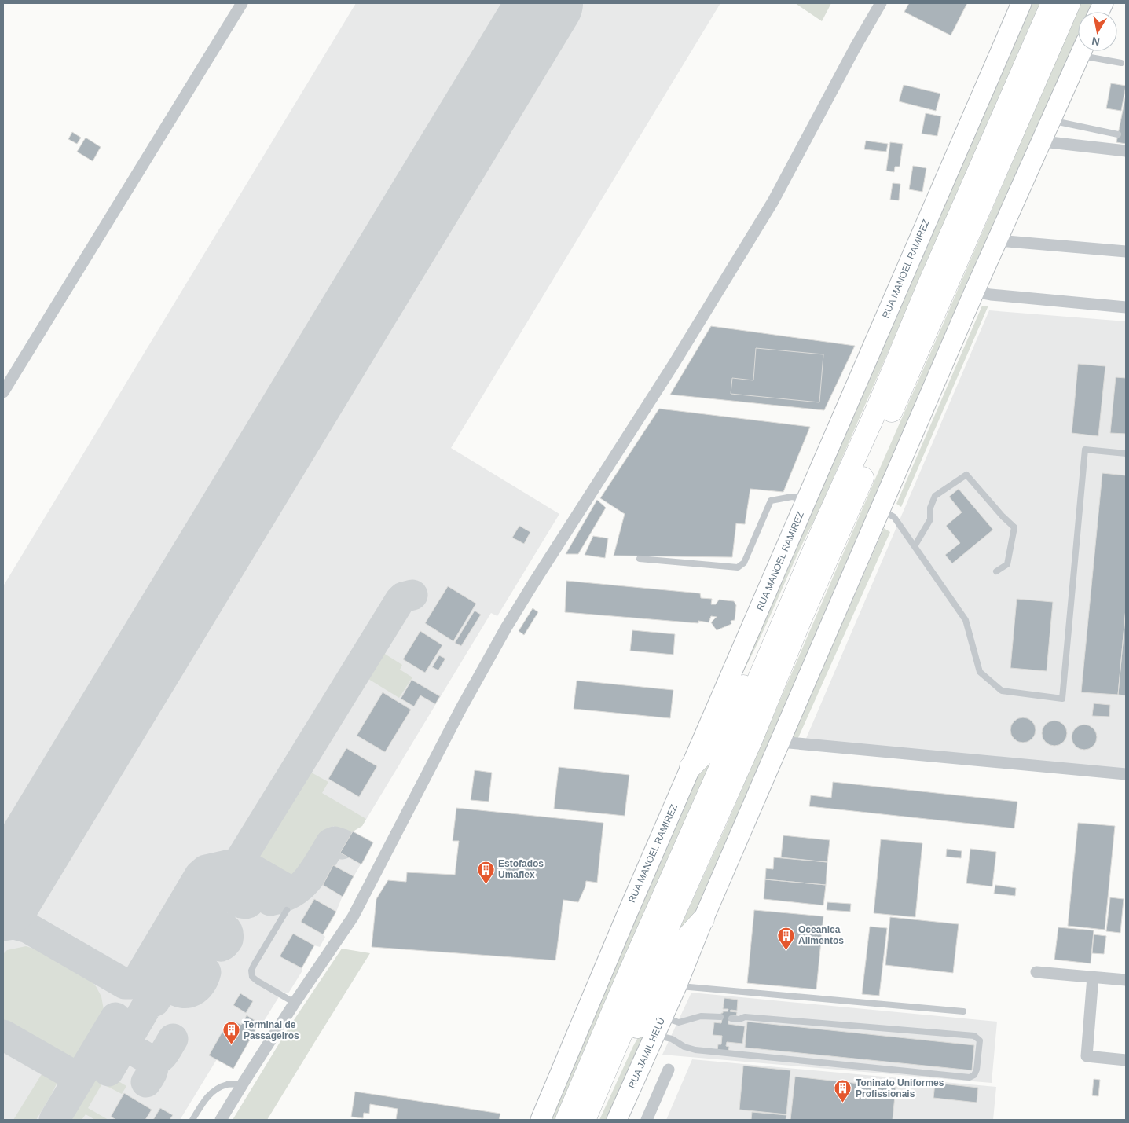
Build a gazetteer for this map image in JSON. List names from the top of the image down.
{
  "streets": {
    "main road": ["RUA MANOEL RAMIREZ", "RUA JAMIL HELÚ"]
  },
  "places": {
    "building": [
      "Estofados Umaflex",
      "Oceanica Alimentos",
      "Terminal de Passageiros",
      "Toninato Uniformes Profissionais"
    ]
  },
  "north": "bottom"
}
